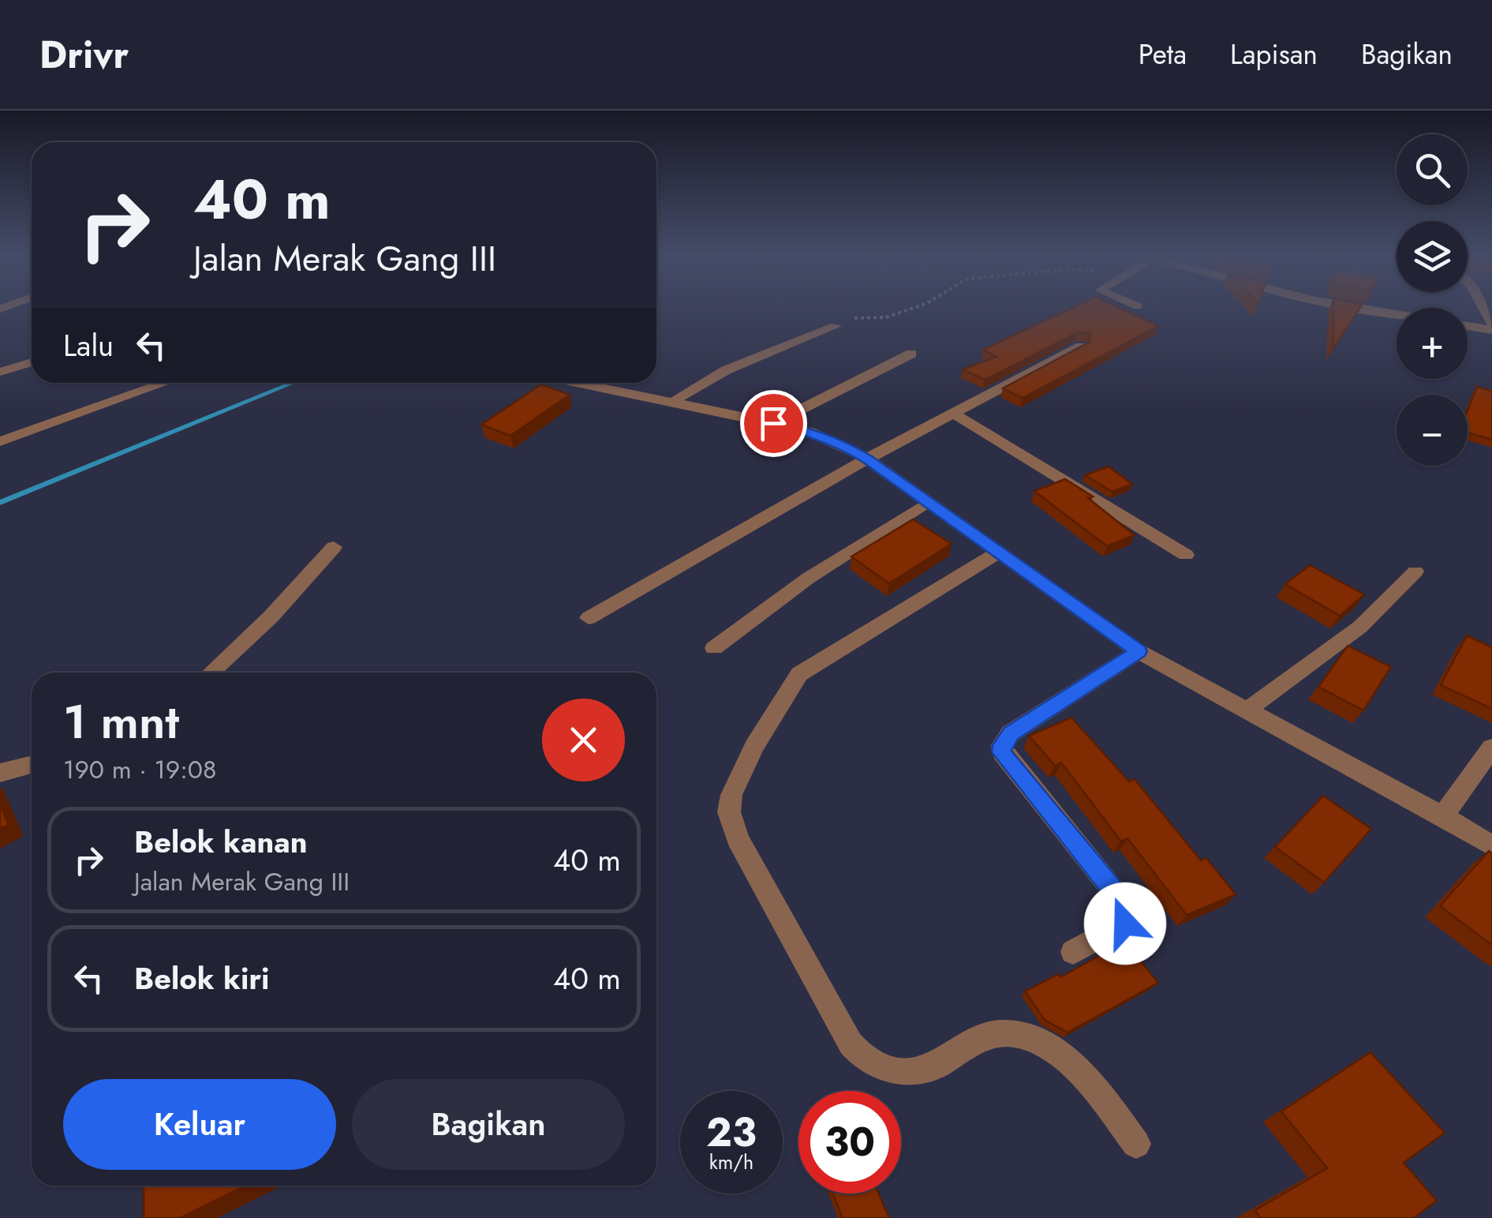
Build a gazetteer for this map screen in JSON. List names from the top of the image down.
{
  "page": {
    "header": "Drivr",
    "nav": ["Peta", "Lapisan", "Bagikan"],
    "map_buttons": ["+", "−"],
    "turn": ["40 m", "Jalan Merak Gang III"],
    "then": "Lalu",
    "heading": ["1 mnt", "190 m · 19:08"],
    "list": [
      {
        "name": "Belok kanan",
        "note": "Jalan Merak Gang III",
        "value": "40 m"
      },
      {
        "name": "Belok kiri",
        "value": "40 m"
      }
    ],
    "buttons": ["Keluar", "Bagikan"],
    "speed": "23 km/h",
    "limit": "30"
  }
}
